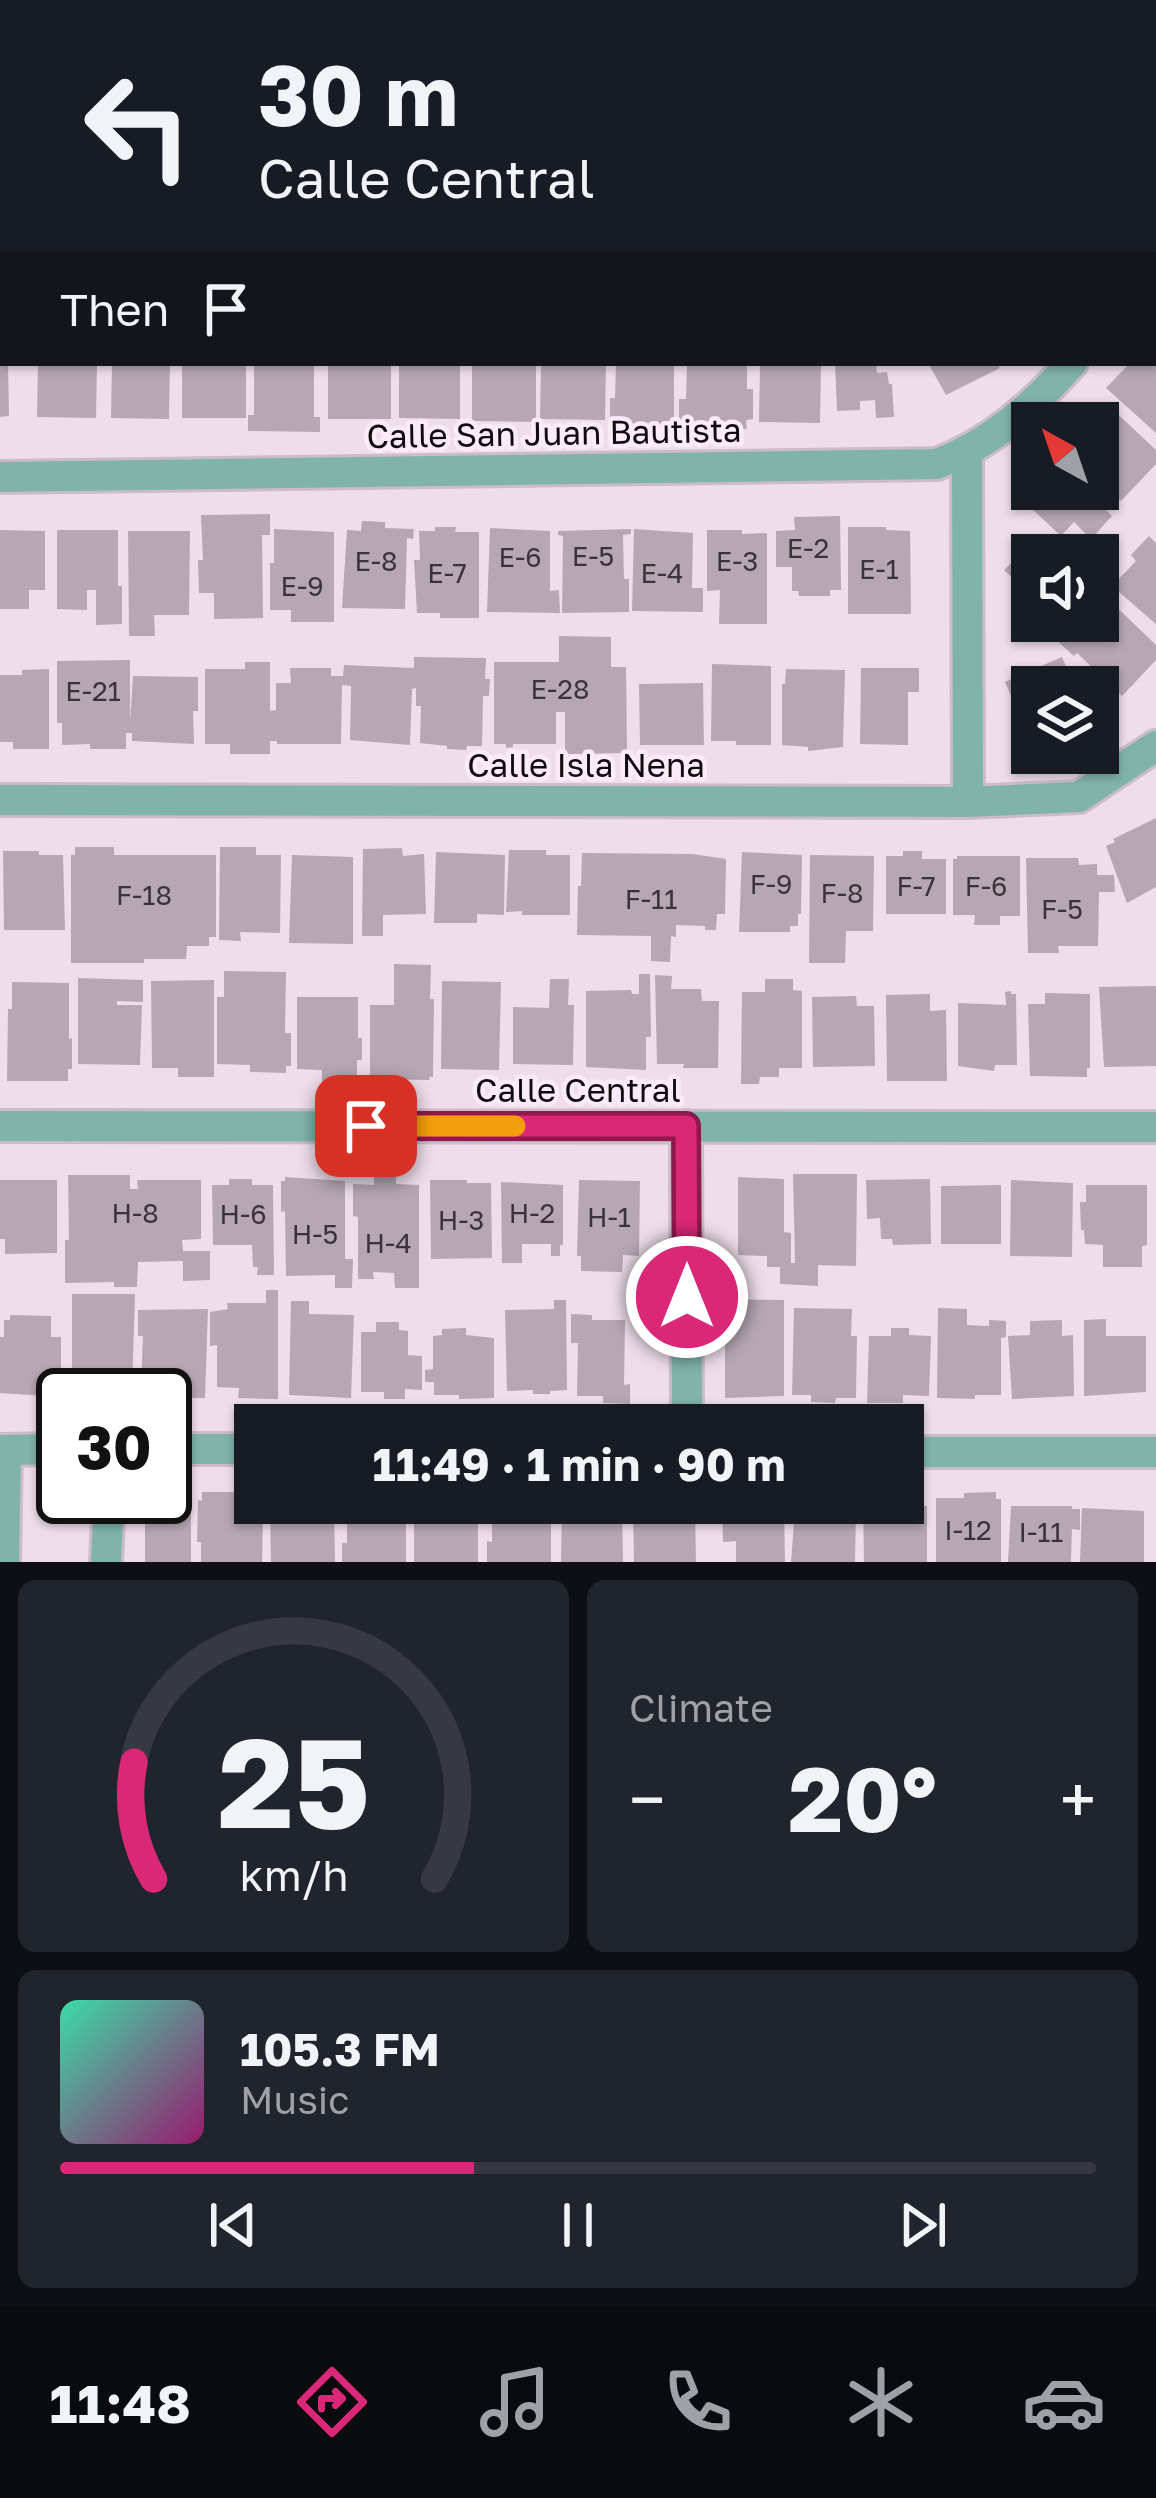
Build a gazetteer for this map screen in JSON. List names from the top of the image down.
{
  "streets": {
    "street": ["Calle San Juan Bautista", "Calle Isla Nena", "Calle Central"]
  },
  "house_numbers": [
    "E-2",
    "E-5",
    "E-6",
    "E-8",
    "E-3",
    "E-1",
    "E-7",
    "E-4",
    "E-9",
    "E-28",
    "E-21",
    "F-9",
    "F-7",
    "F-6",
    "F-8",
    "F-18",
    "F-11",
    "F-5",
    "H-8",
    "H-2",
    "H-6",
    "H-1",
    "H-3",
    "H-5",
    "H-4",
    "I-12",
    "I-11"
  ],
  "north": "top left",
  "page": {
    "turn": ["30 m", "Calle Central"],
    "then": "Then",
    "limit": "30",
    "trip": "11:49 · 1 min · 90 m",
    "tile": "Climate",
    "heat": ["−", "20°", "+"],
    "song": ["105.3 FM", "Music"],
    "tabs": "11:48",
    "gauge": ["25", "km/h"]
  }
}
